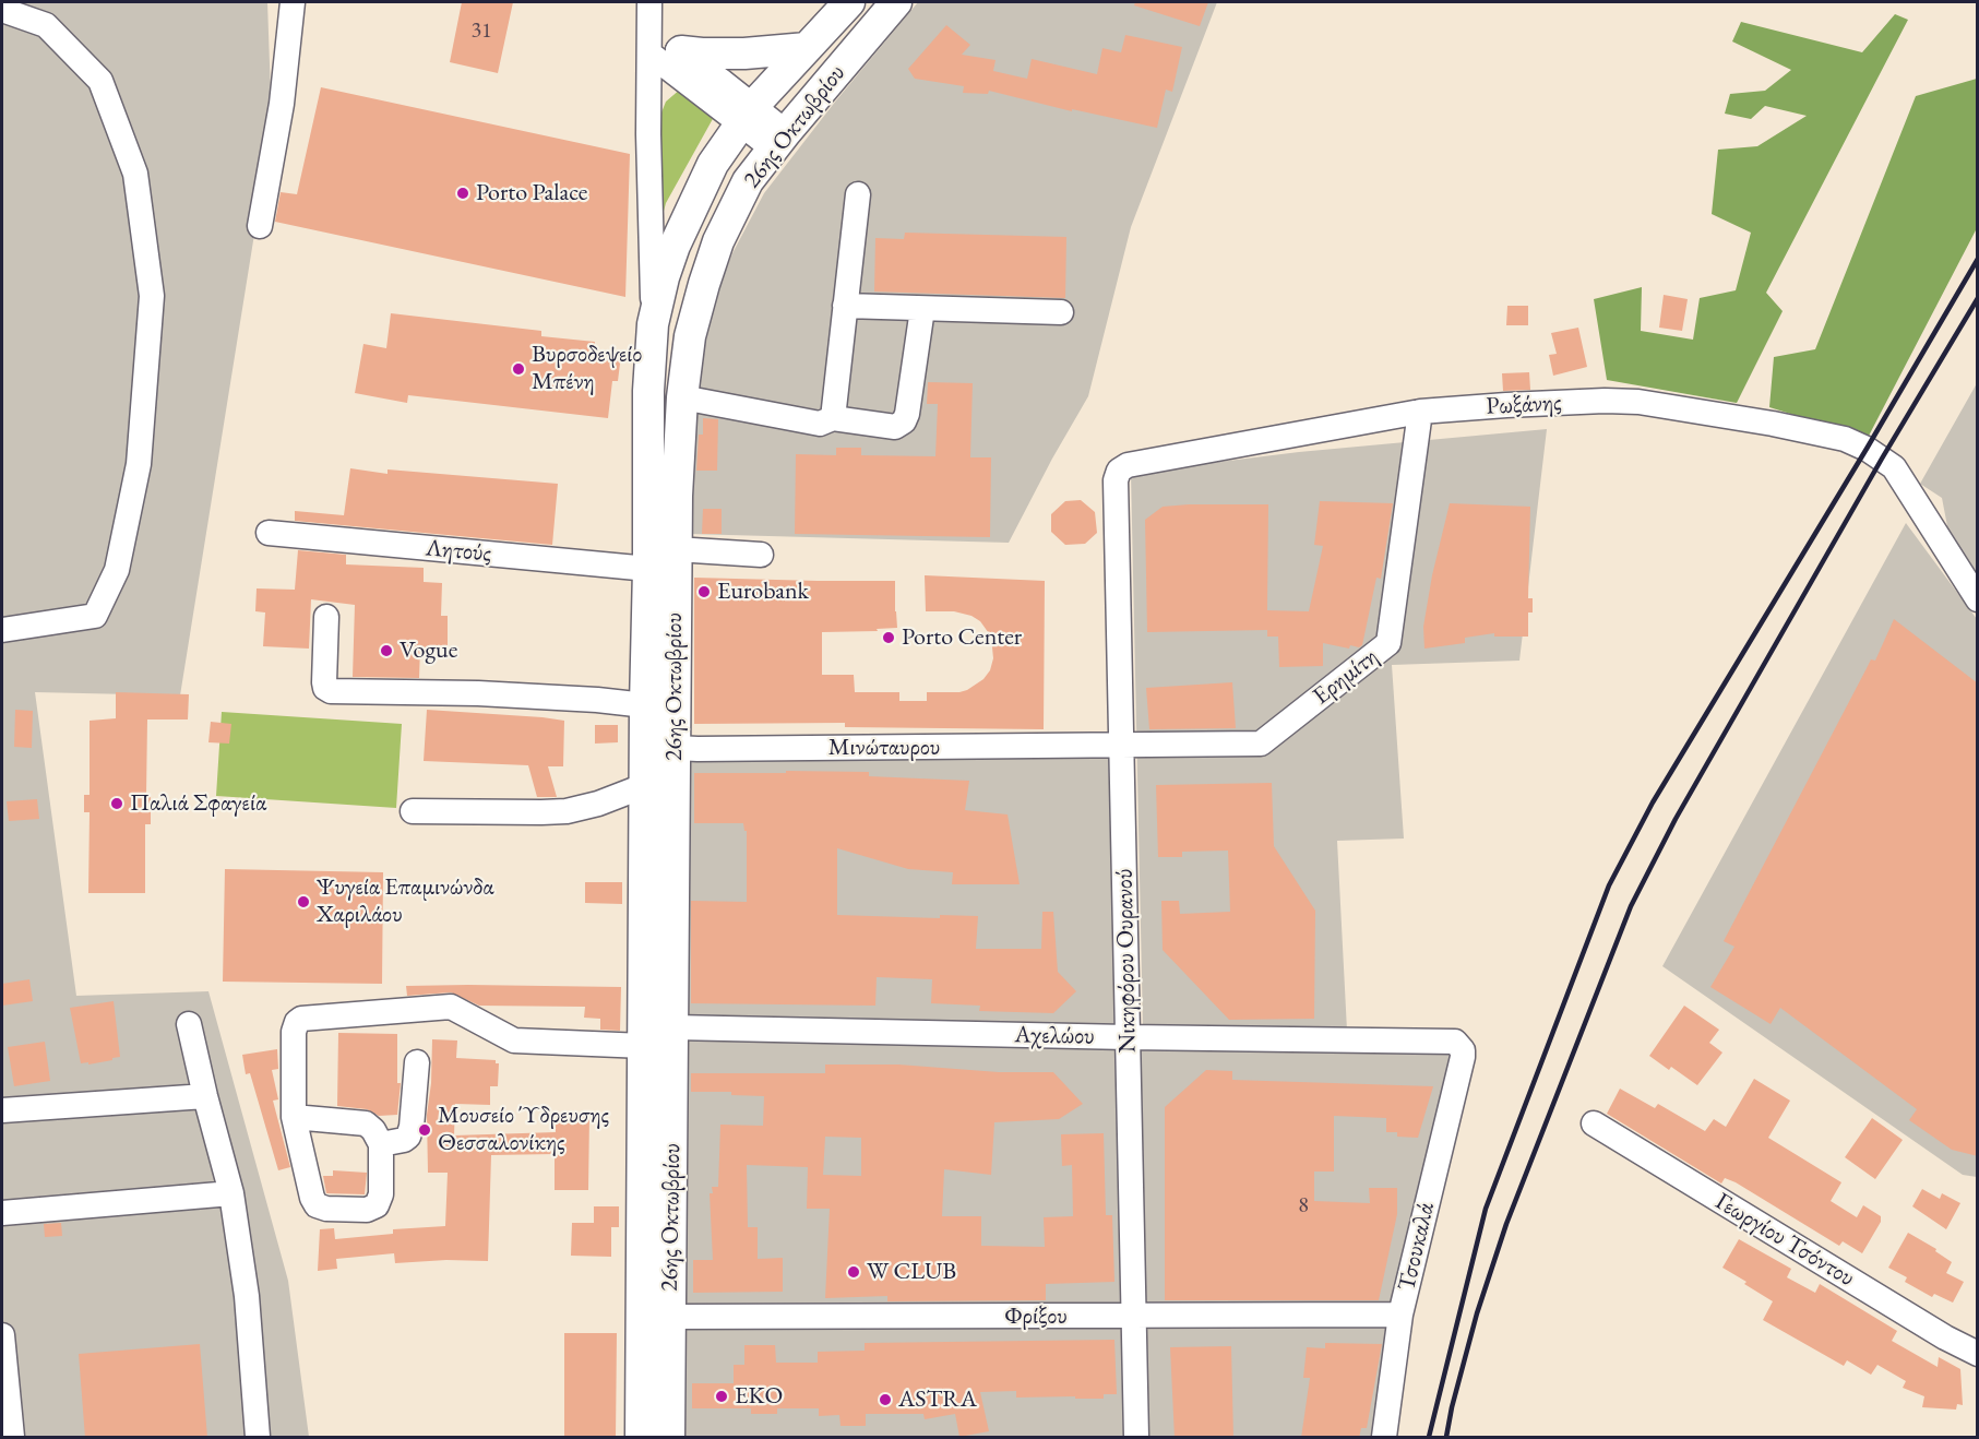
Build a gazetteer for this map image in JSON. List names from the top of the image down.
{
  "streets": {
    "main road": ["26ης Οκτωβρίου"],
    "street": [
      "Ρωξάνης",
      "Λητούς",
      "Ερημίτη",
      "Μινώταυρου",
      "Νικηφόρου Ουρανού",
      "Αχελώου",
      "Γεωργίου Τσόντου",
      "Τσουκαλά",
      "Φρίξου"
    ]
  },
  "crossings": [
    ["26ης Οκτωβρίου", "Λητούς"],
    ["26ης Οκτωβρίου", "Μινώταυρου"],
    ["26ης Οκτωβρίου", "Αχελώου"],
    ["26ης Οκτωβρίου", "Φρίξου"],
    ["Ρωξάνης", "Ερημίτη"],
    ["Ρωξάνης", "Νικηφόρου Ουρανού"],
    ["Ερημίτη", "Μινώταυρου"],
    ["Ερημίτη", "Νικηφόρου Ουρανού"],
    ["Μινώταυρου", "Νικηφόρου Ουρανού"],
    ["Νικηφόρου Ουρανού", "Αχελώου"],
    ["Νικηφόρου Ουρανού", "Φρίξου"],
    ["Αχελώου", "Τσουκαλά"],
    ["Τσουκαλά", "Φρίξου"]
  ],
  "places": [
    "Porto Palace",
    "Βυρσοδεψείο Μπένη",
    "Eurobank",
    "Porto Center",
    "Vogue",
    "Παλιά Σφαγεία",
    "Ψυγεία Επαμινώνδα Χαριλάου",
    "Μουσείο Ύδρευσης Θεσσαλονίκης",
    "W CLUB",
    "EKO",
    "ASTRA"
  ],
  "house_numbers": ["31", "8"]
}
